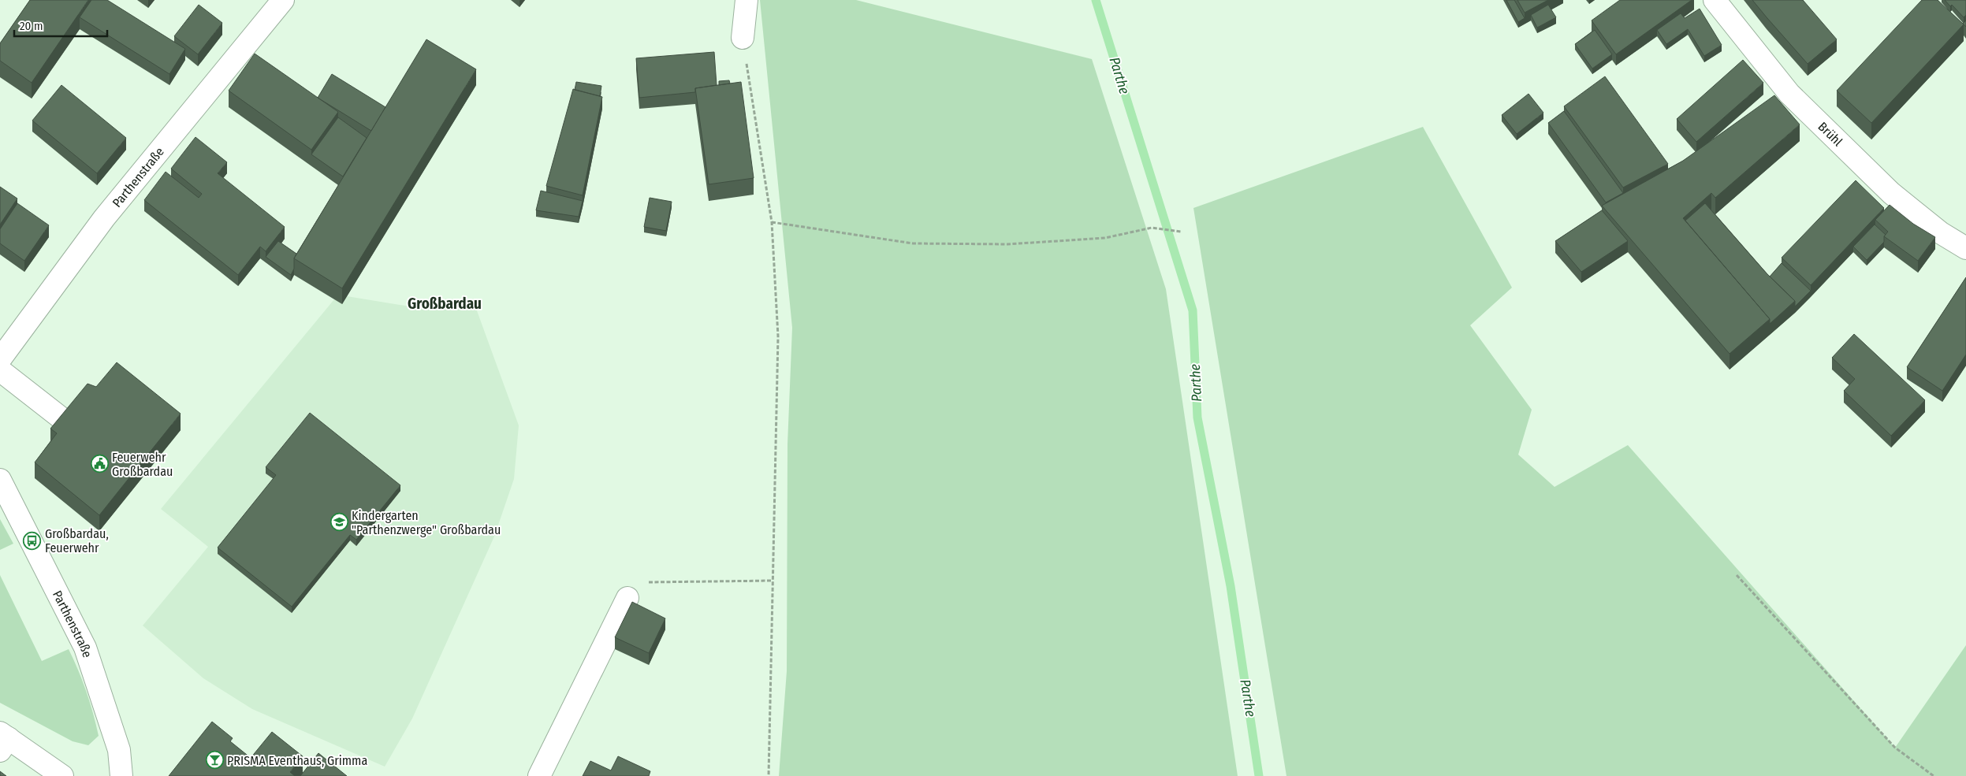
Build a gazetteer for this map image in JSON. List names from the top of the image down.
{
  "streets": {
    "street": ["Brühl", "Parthenstraße"]
  },
  "districts": ["Großbardau"],
  "water": ["Parthe"],
  "places": {
    "public building": ["Feuerwehr Großbardau"],
    "school or university": ["Kindergarten \"Parthenzwerge\" Großbardau"],
    "bus stop": ["Großbardau, Feuerwehr"],
    "bar": ["PRISMA Eventhaus, Grimma"]
  },
  "scale_bar": "20 m"
}
